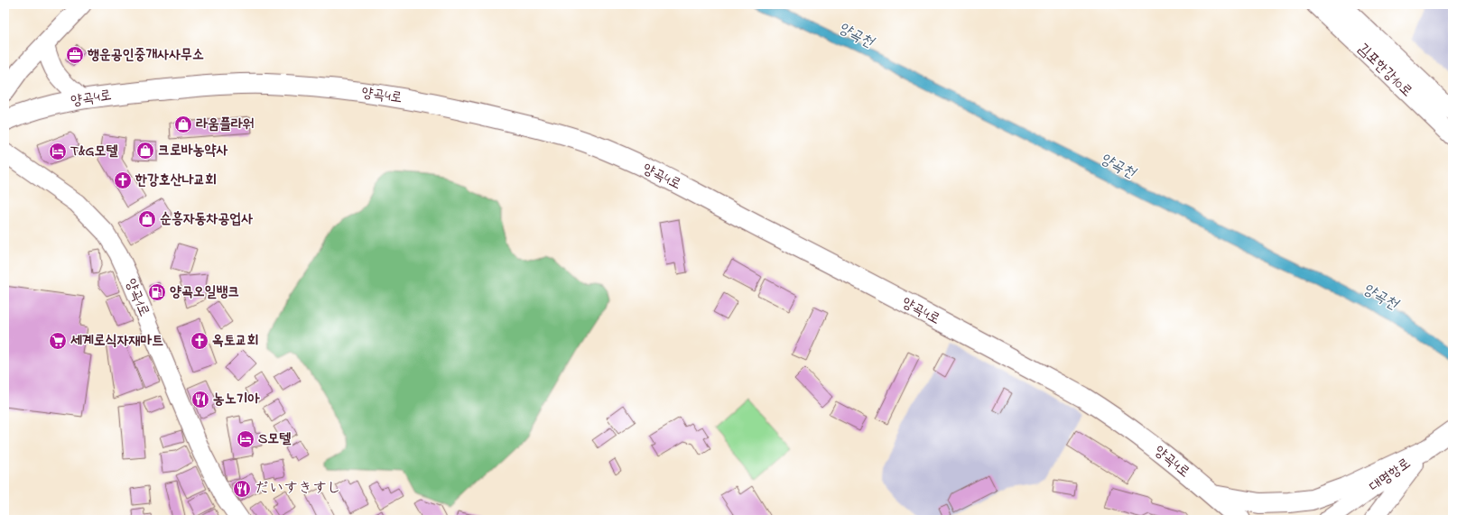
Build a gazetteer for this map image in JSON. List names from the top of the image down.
{
  "streets": {
    "main road": ["양곡4로"],
    "street": ["김포한강10로", "양곡1로", "대명항로"]
  },
  "water": ["양곡천"],
  "places": {
    "office": ["행운공인중개사사무소"],
    "shop": ["라움플라워", "크로바농약사", "순흥자동차공업사"],
    "hotel": ["T&G모텔", "S모텔"],
    "church": ["한강호산나교회", "옥토교회"],
    "fuel station": ["양곡오일뱅크"],
    "supermarket": ["세계로식자재마트"],
    "restaurant": ["농노기아", "だいすきすし"]
  }
}
